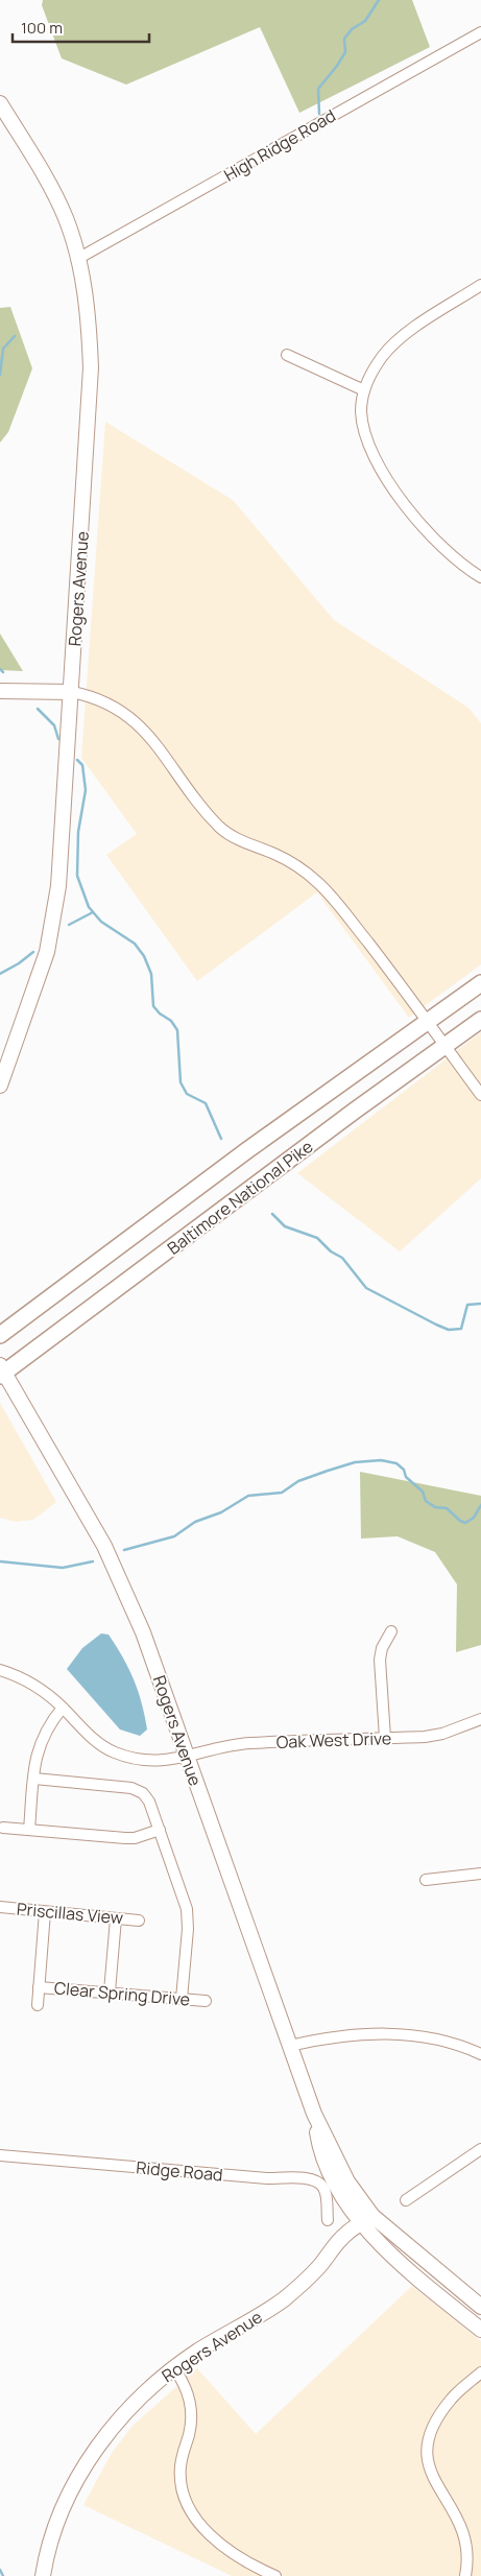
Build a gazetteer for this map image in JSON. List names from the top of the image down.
{
  "streets": {
    "main road": ["Rogers Avenue", "Baltimore National Pike"],
    "street": [
      "High Ridge Road",
      "Oak West Drive",
      "Priscillas View",
      "Clear Spring Drive",
      "Ridge Road"
    ]
  },
  "crossings": [
    ["High Ridge Road", "Rogers Avenue"],
    ["Rogers Avenue", "Baltimore National Pike"],
    ["Rogers Avenue", "Oak West Drive"]
  ],
  "scale_bar": "100 m"
}
